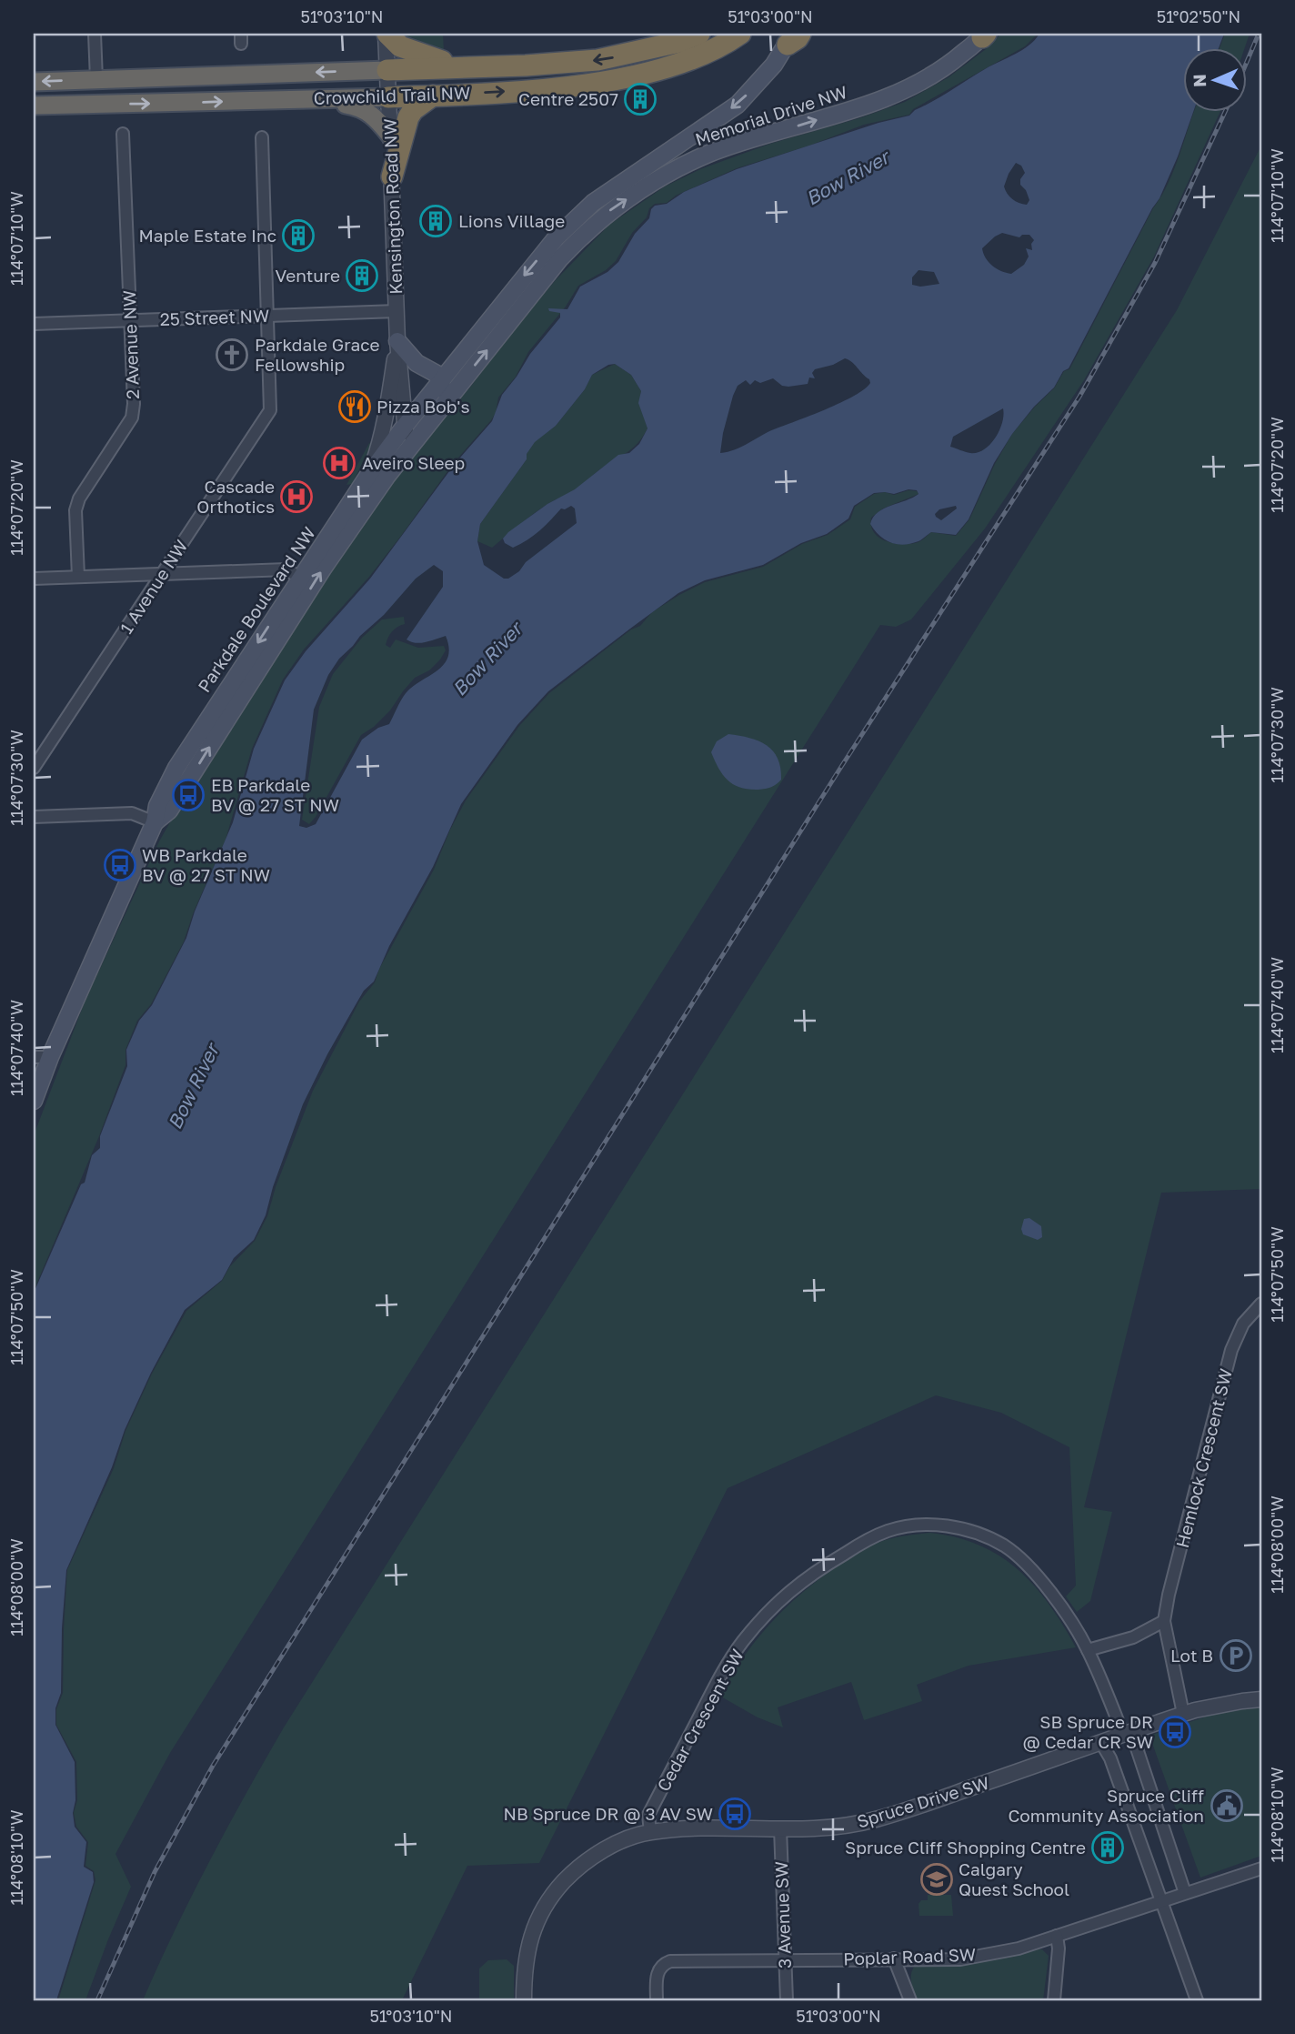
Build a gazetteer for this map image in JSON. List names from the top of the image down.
{
  "streets": {
    "highway": ["Crowchild Trail NW"],
    "main road": ["Memorial Drive NW", "Parkdale Boulevard NW"],
    "street": [
      "Kensington Road NW",
      "25 Street NW",
      "2 Avenue NW",
      "1 Avenue NW",
      "Hemlock Crescent SW",
      "Cedar Crescent SW",
      "Spruce Drive SW",
      "3 Avenue SW",
      "Poplar Road SW"
    ]
  },
  "crossings": [
    ["Crowchild Trail NW", "Kensington Road NW"],
    ["Memorial Drive NW", "Kensington Road NW"],
    ["Memorial Drive NW", "Parkdale Boulevard NW"],
    ["Kensington Road NW", "25 Street NW"],
    ["Kensington Road NW", "Parkdale Boulevard NW"],
    ["25 Street NW", "2 Avenue NW"],
    ["25 Street NW", "1 Avenue NW"],
    ["Hemlock Crescent SW", "Spruce Drive SW"],
    ["Cedar Crescent SW", "Spruce Drive SW"],
    ["Cedar Crescent SW", "Poplar Road SW"],
    ["Spruce Drive SW", "3 Avenue SW"],
    ["3 Avenue SW", "Poplar Road SW"]
  ],
  "water": ["Bow River"],
  "places": {
    "building": [
      "Centre 2507",
      "Lions Village",
      "Maple Estate Inc",
      "Venture",
      "Spruce Cliff Shopping Centre"
    ],
    "church": ["Parkdale Grace Fellowship"],
    "restaurant": ["Pizza Bob's"],
    "hospital": ["Aveiro Sleep", "Cascade Orthotics"],
    "bus stop": [
      "EB Parkdale BV @ 27 ST NW",
      "WB Parkdale BV @ 27 ST NW",
      "SB Spruce DR @ Cedar CR SW",
      "NB Spruce DR @ 3 AV SW"
    ],
    "parking": ["Lot B"],
    "public building": ["Spruce Cliff Community Association"],
    "school or university": ["Calgary Quest School"]
  },
  "north": "left",
  "coordinates": [
    "51°03'10\"N",
    "51°03'00\"N",
    "51°02'50\"N",
    "114°07'10\"W",
    "114°07'20\"W",
    "114°07'30\"W",
    "114°07'40\"W",
    "114°07'50\"W",
    "114°08'00\"W",
    "114°08'10\"W"
  ]
}
